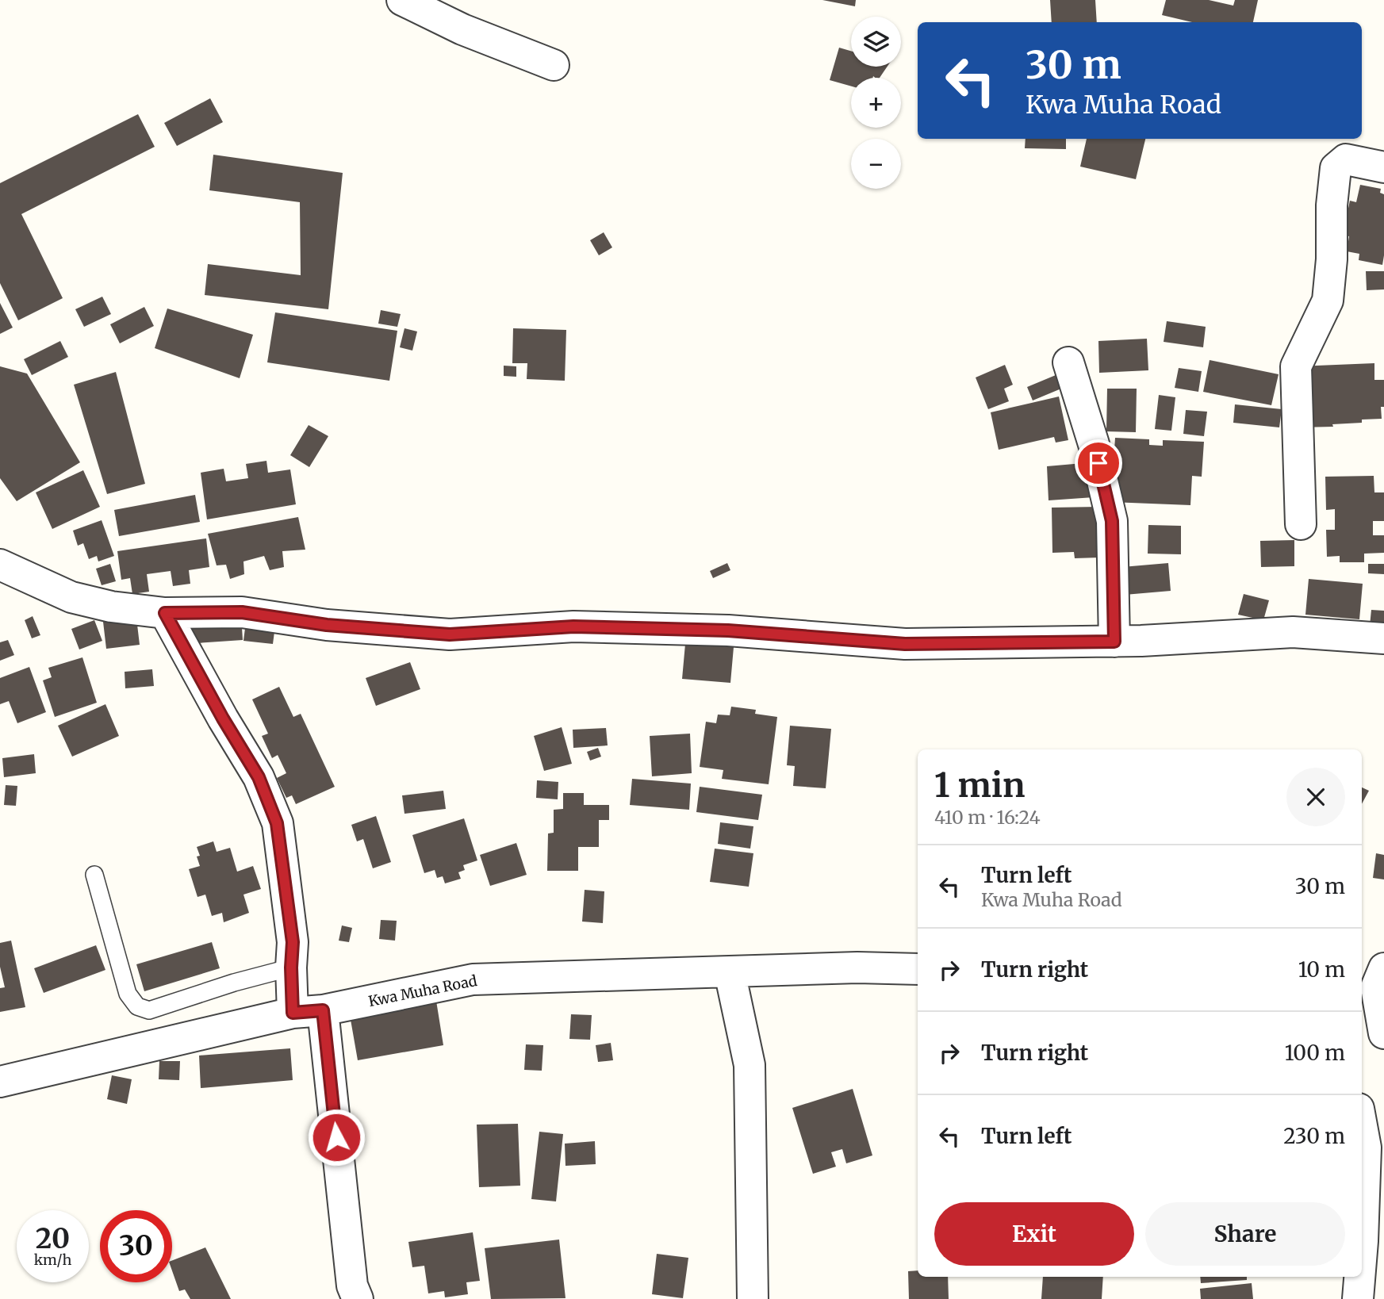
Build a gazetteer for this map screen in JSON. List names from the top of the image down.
{
  "streets": {
    "street": ["Kwa Muha Road"]
  },
  "page": {
    "map_buttons": ["+", "−"],
    "turn": ["30 m", "Kwa Muha Road"],
    "heading": ["1 min", "410 m · 16:24"],
    "list": [
      {
        "name": "Turn left",
        "note": "Kwa Muha Road",
        "value": "30 m"
      },
      {
        "name": "Turn right",
        "value": "10 m"
      },
      {
        "name": "Turn right",
        "value": "100 m"
      },
      {
        "name": "Turn left",
        "value": "230 m"
      }
    ],
    "buttons": ["Exit", "Share"],
    "speed": "20 km/h",
    "limit": "30"
  }
}
